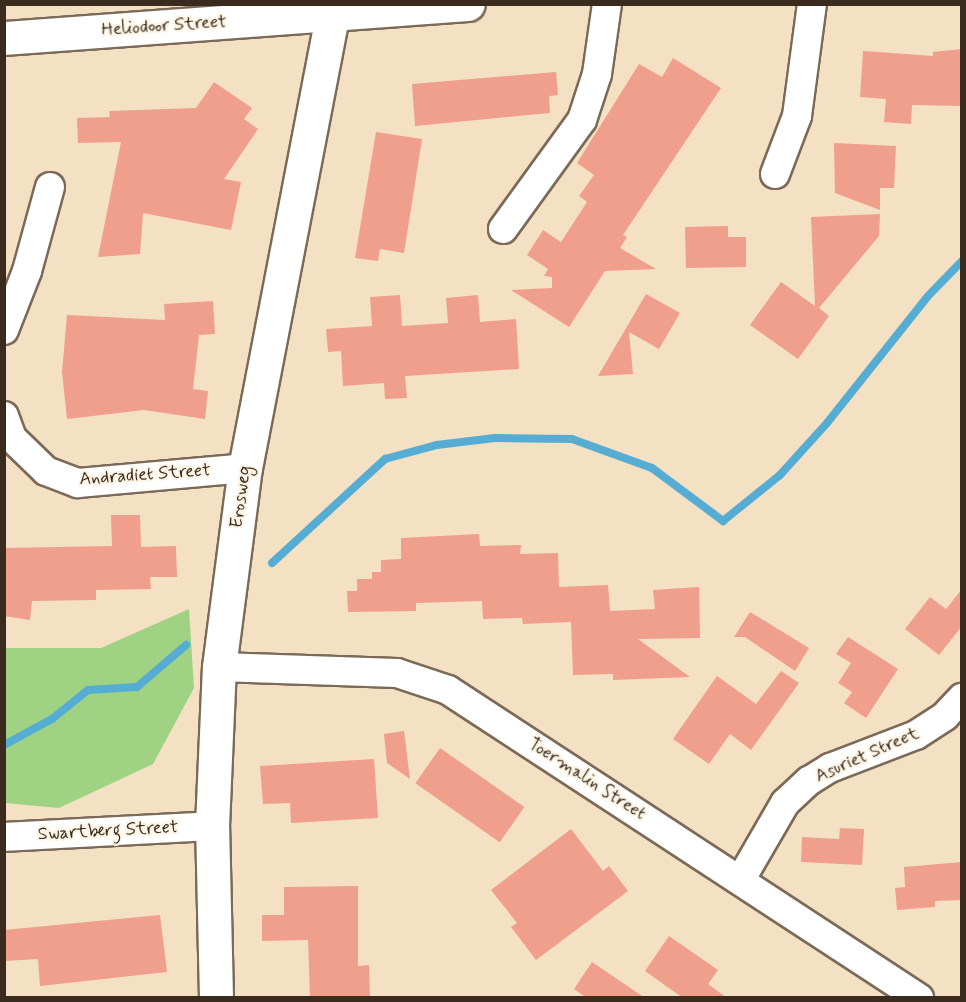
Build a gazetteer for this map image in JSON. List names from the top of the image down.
{
  "streets": {
    "street": [
      "Heliodoor Street",
      "Andradiet Street",
      "Erosweg",
      "Asuriet Street",
      "Toermalin Street",
      "Swartberg Street"
    ]
  },
  "crossings": [
    ["Heliodoor Street", "Erosweg"],
    ["Andradiet Street", "Erosweg"],
    ["Erosweg", "Toermalin Street"],
    ["Erosweg", "Swartberg Street"],
    ["Asuriet Street", "Toermalin Street"]
  ]
}
